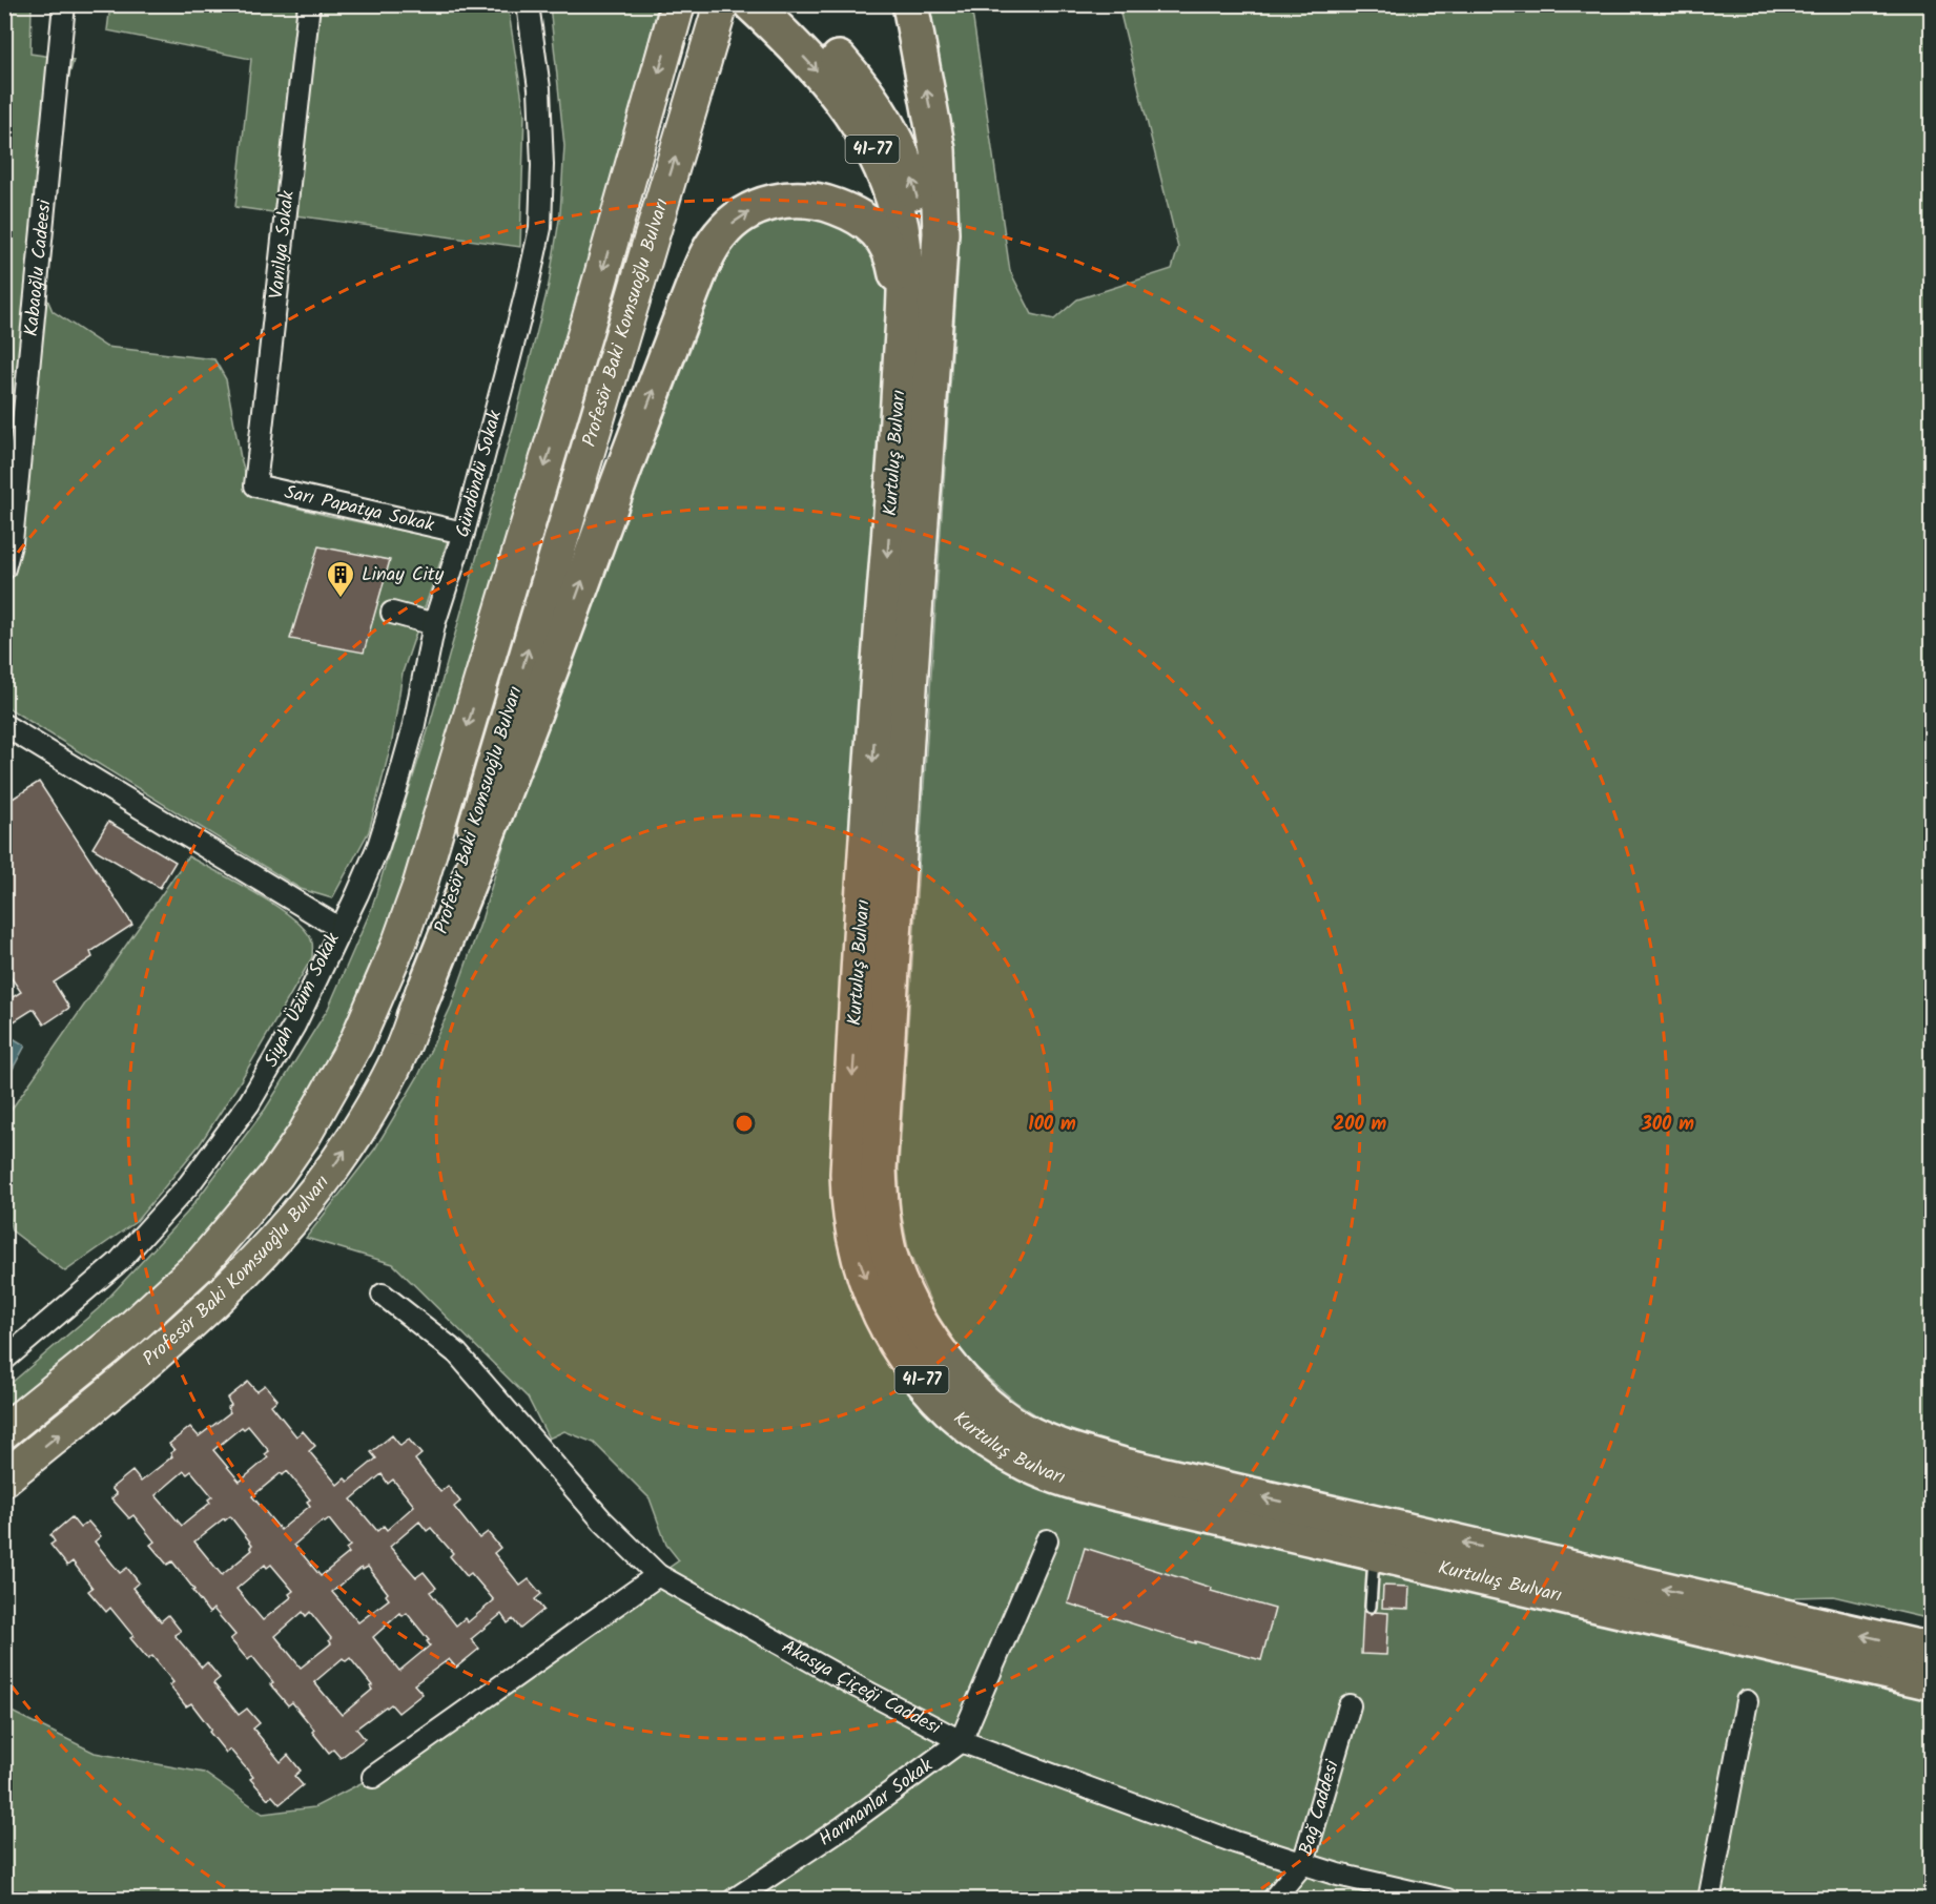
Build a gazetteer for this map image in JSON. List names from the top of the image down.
{
  "streets": {
    "highway": ["41-77", "Kurtuluş Bulvarı"],
    "main road": ["Profesör Baki Komsuoğlu Bulvarı"],
    "street": [
      "Vanilya Sokak",
      "Kabaoğlu Cadeesi",
      "Gündöndü Sokak",
      "Sarı Papatya Sokak",
      "Siyah Üzüm Sokak",
      "Akasya Çiçeği Caddesi",
      "Harmanlar Sokak",
      "Bağ Caddesi"
    ]
  },
  "crossings": [
    ["41-77", "Kurtuluş Bulvarı"],
    ["Vanilya Sokak", "Sarı Papatya Sokak"],
    ["Gündöndü Sokak", "Sarı Papatya Sokak"],
    ["Gündöndü Sokak", "Siyah Üzüm Sokak"],
    ["Akasya Çiçeği Caddesi", "Harmanlar Sokak"],
    ["Akasya Çiçeği Caddesi", "Bağ Caddesi"]
  ],
  "places": {
    "building": ["Linay City"]
  },
  "rings": ["100 m", "200 m", "300 m"]
}
